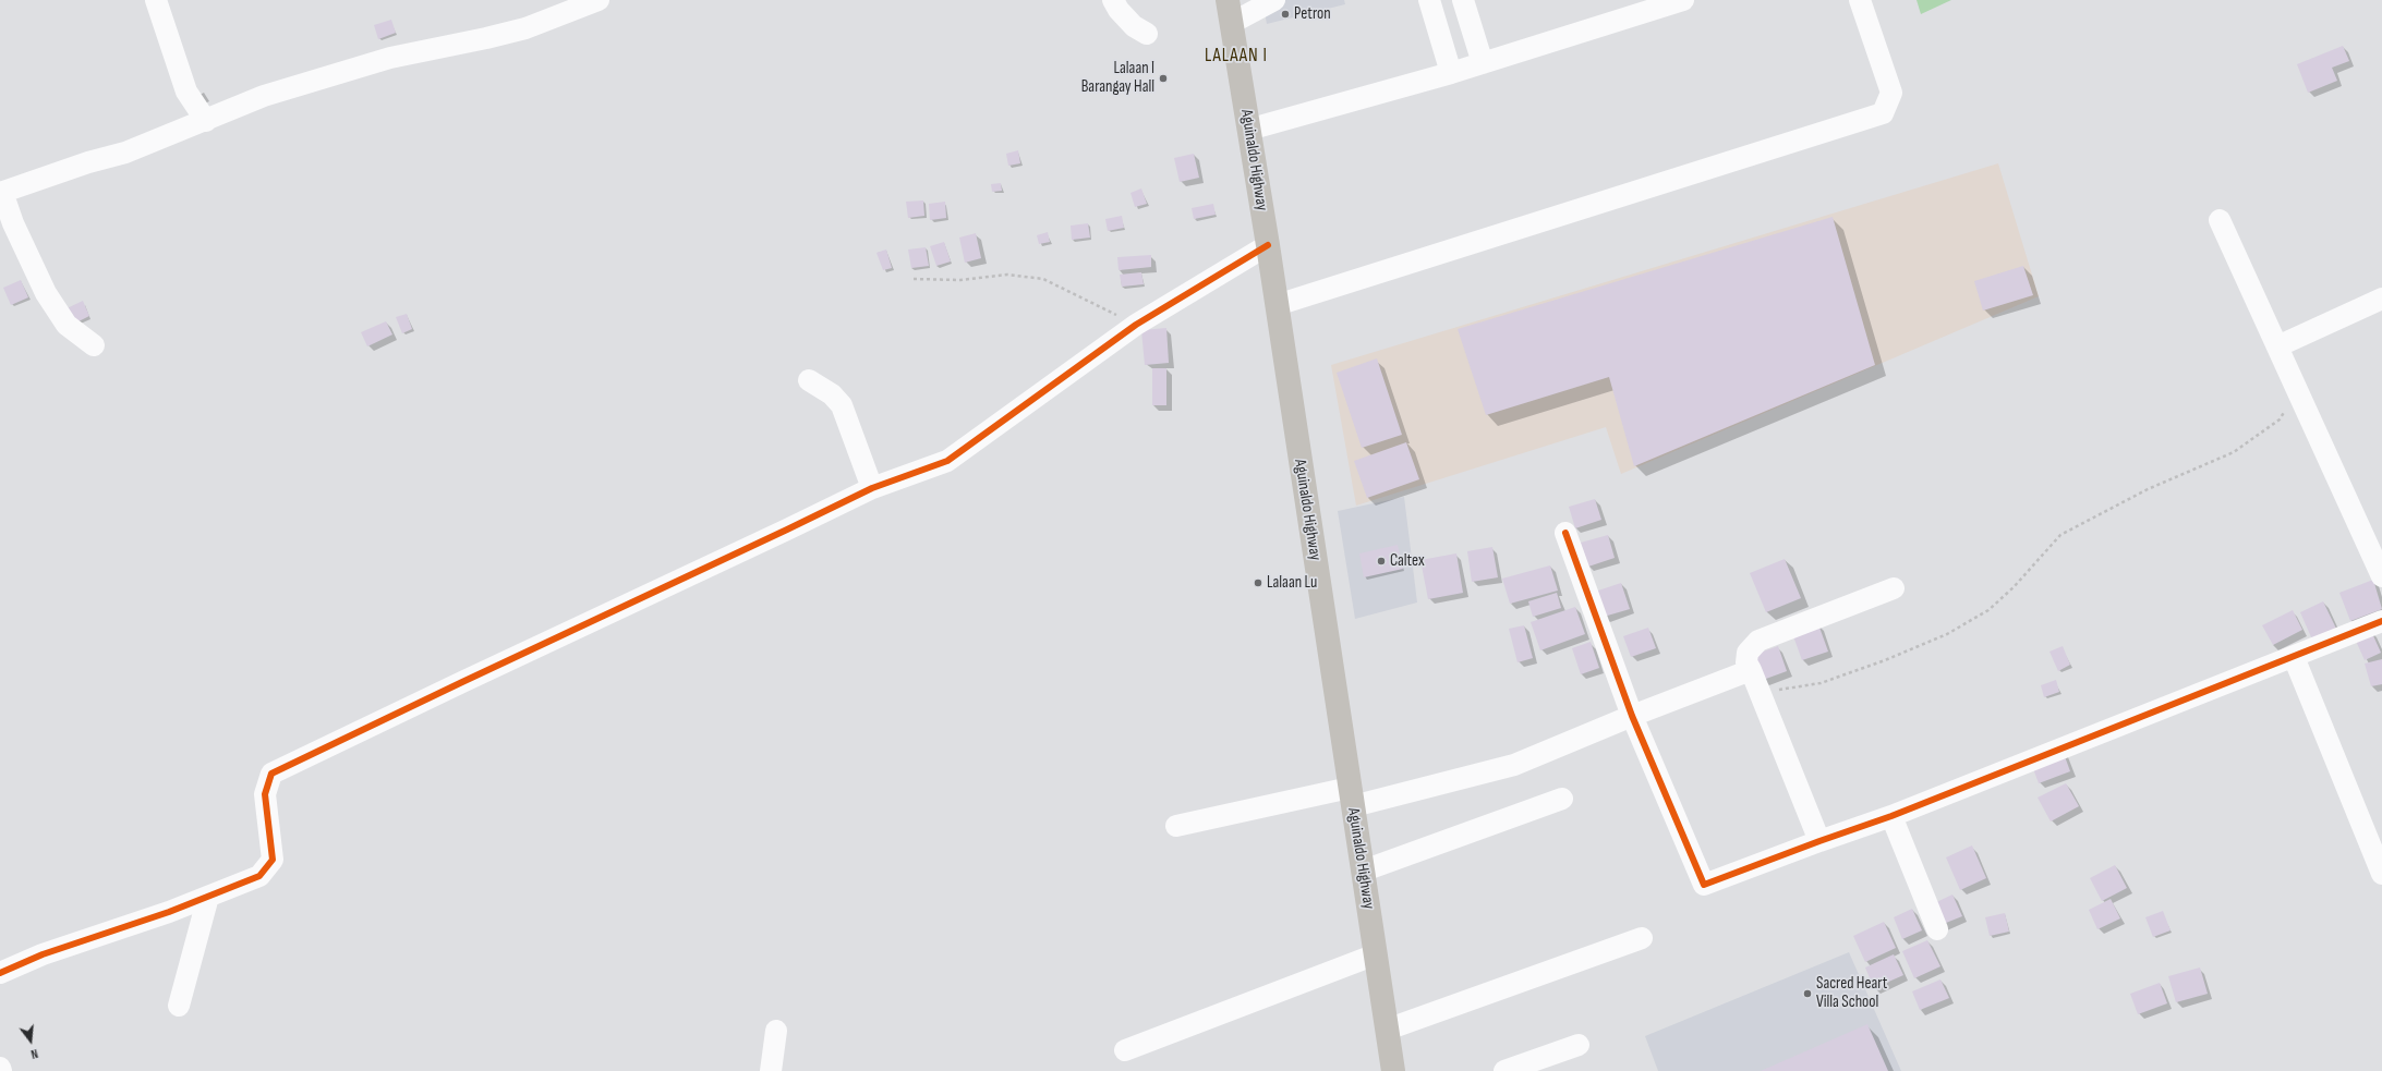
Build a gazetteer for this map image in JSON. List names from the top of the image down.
{
  "streets": {
    "main road": ["Aguinaldo Highway"]
  },
  "districts": ["LALAAN I"],
  "places": [
    "Petron",
    "Lalaan I Barangay Hall",
    "Caltex",
    "Lalaan Lu",
    "Sacred Heart Villa School"
  ],
  "north": "bottom"
}
